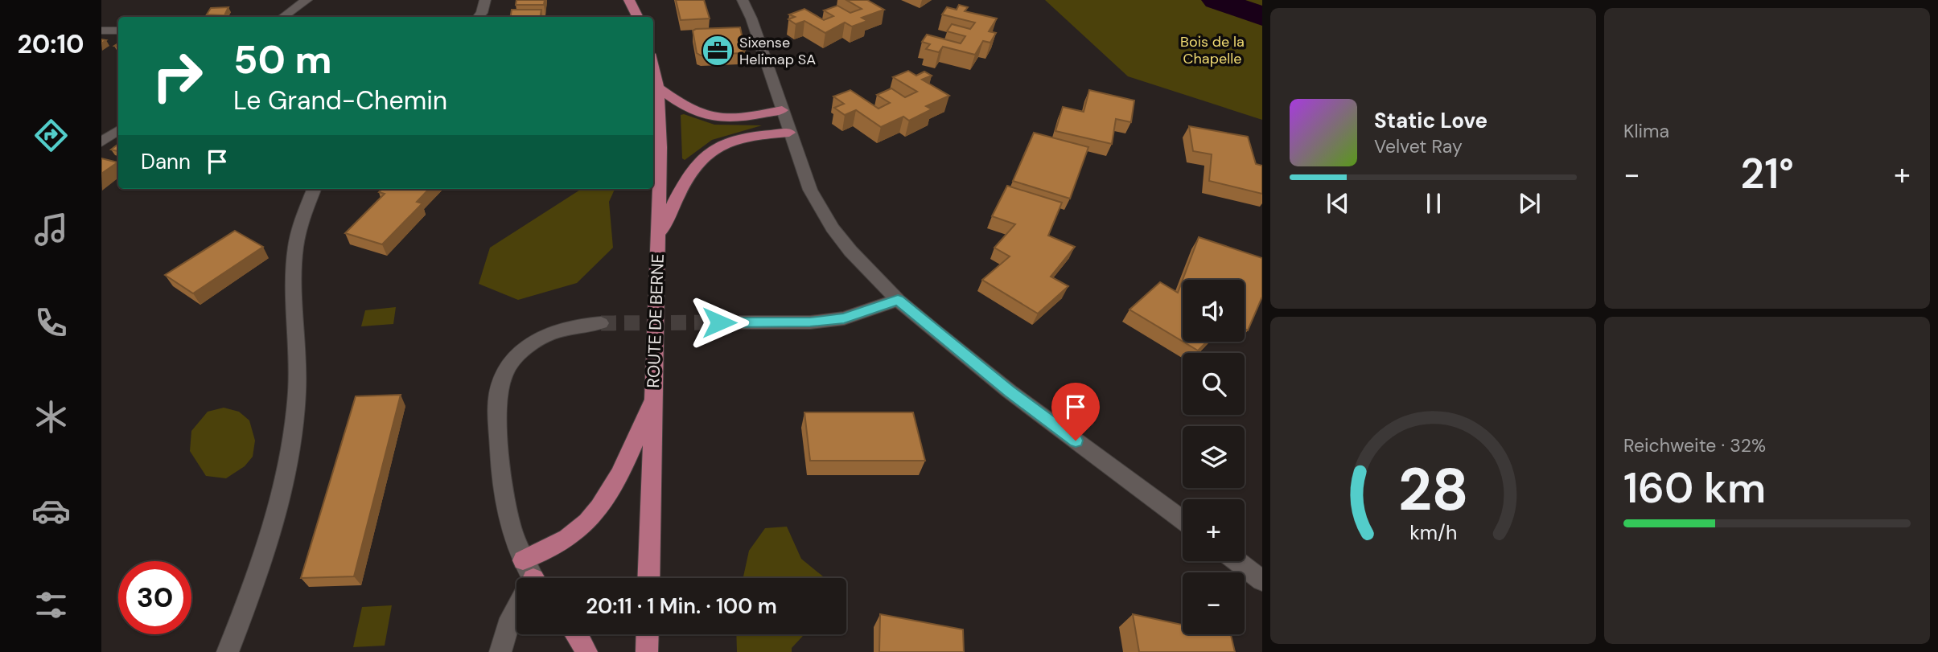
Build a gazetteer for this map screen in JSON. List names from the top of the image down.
{
  "streets": {
    "main road": ["ROUTE DE BERNE"]
  },
  "parks": ["Bois de la Chapelle"],
  "places": {
    "office": ["Sixense Helimap SA"]
  },
  "page": {
    "tabs": "20:10",
    "tile": [
      "Klima",
      ["Reichweite · 32%", "160 km"]
    ],
    "turn": ["50 m", "Le Grand-Chemin"],
    "song": ["Static Love", "Velvet Ray"],
    "then": "Dann",
    "heat": ["−", "21°", "+"],
    "map_buttons": ["+", "−"],
    "limit": "30",
    "trip": "20:11 · 1 Min. · 100 m",
    "gauge": ["28", "km/h"]
  }
}
